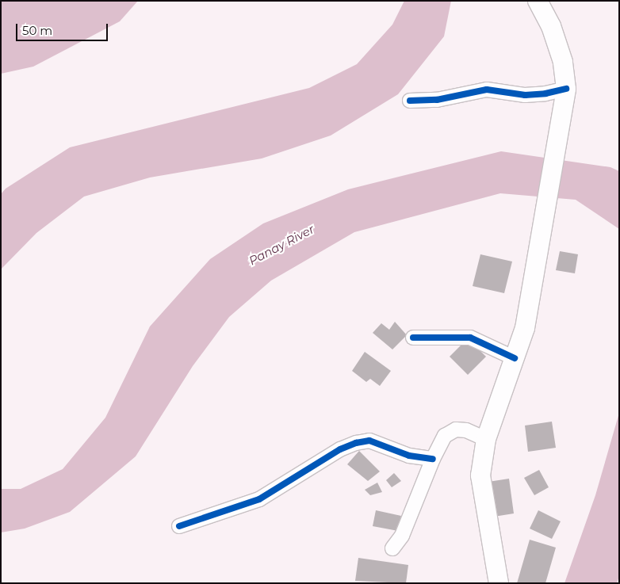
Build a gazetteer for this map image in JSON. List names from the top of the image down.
{
  "water": ["Panay River"],
  "scale_bar": "50 m"
}
